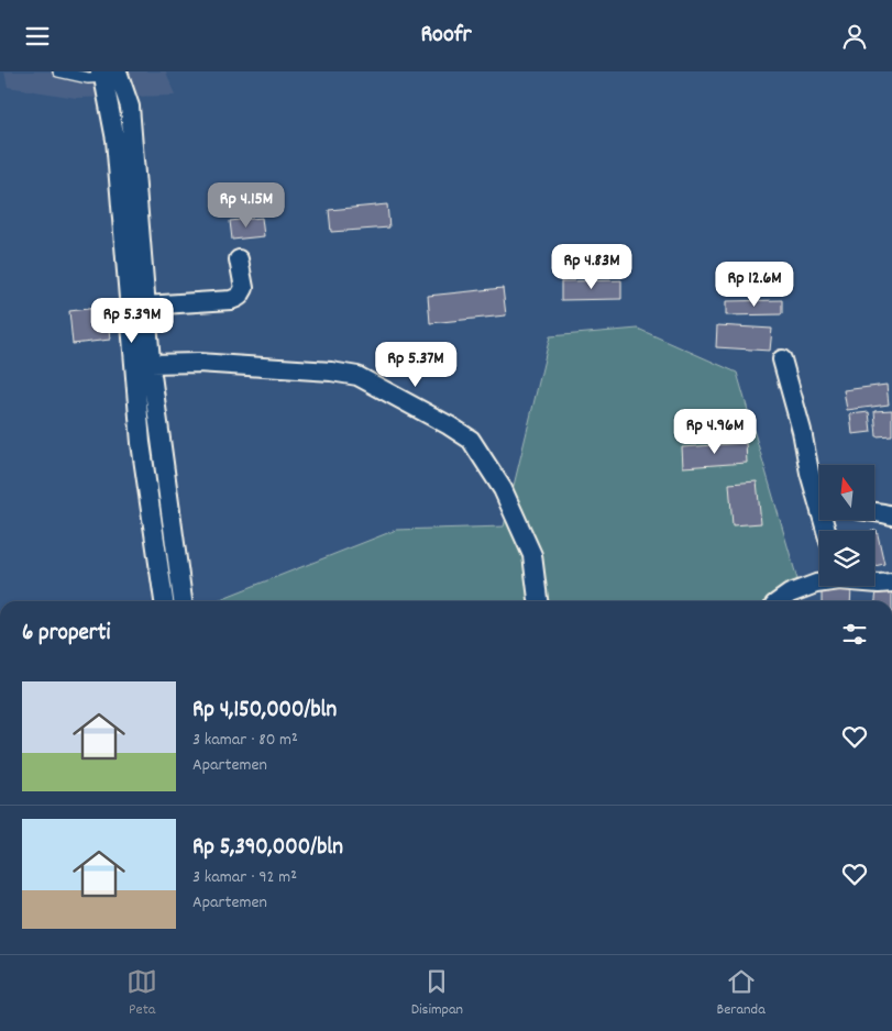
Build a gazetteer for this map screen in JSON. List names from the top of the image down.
{
  "north": "top",
  "page": {
    "header": "Roofr",
    "price": [
      "Rp 4.15M",
      "Rp 4.83M",
      "Rp 12.6M",
      "Rp 5.39M",
      "Rp 5.37M",
      "Rp 4.96M"
    ],
    "heading": "6 properti",
    "list": [
      {
        "name": "Rp 4,150,000/bln",
        "note": "3 kamar · 80 m² · Apartemen"
      },
      {
        "name": "Rp 5,390,000/bln",
        "note": "3 kamar · 92 m² · Apartemen"
      }
    ],
    "tabs": ["Peta", "Disimpan", "Beranda"]
  }
}
